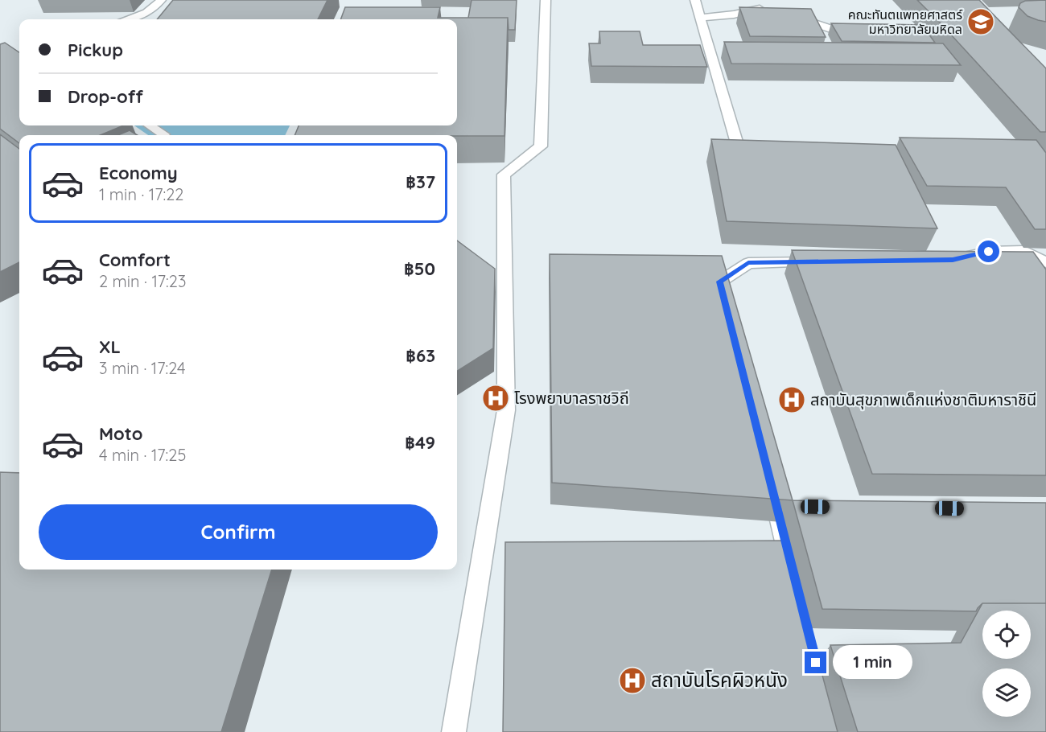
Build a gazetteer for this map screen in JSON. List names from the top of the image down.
{
  "places": {
    "school or university": ["คณะทันตแพทยศาสตร์ มหาวิทยาลัยมหิดล"],
    "hospital": ["โรงพยาบาลราชวิถี", "สถาบันสุขภาพเด็กแห่งชาติมหาราชินี", "สถาบันโรคผิวหนัง"]
  },
  "page": {
    "banner": ["Pickup", "Drop-off"],
    "list": [
      {
        "name": "Economy",
        "note": "1 min · 17:22",
        "value": "฿37"
      },
      {
        "name": "Comfort",
        "note": "2 min · 17:23",
        "value": "฿50"
      },
      {
        "name": "XL",
        "note": "3 min · 17:24",
        "value": "฿63"
      },
      {
        "name": "Moto",
        "note": "4 min · 17:25",
        "value": "฿49"
      }
    ],
    "buttons": "Confirm",
    "bubble": "1 min"
  }
}
